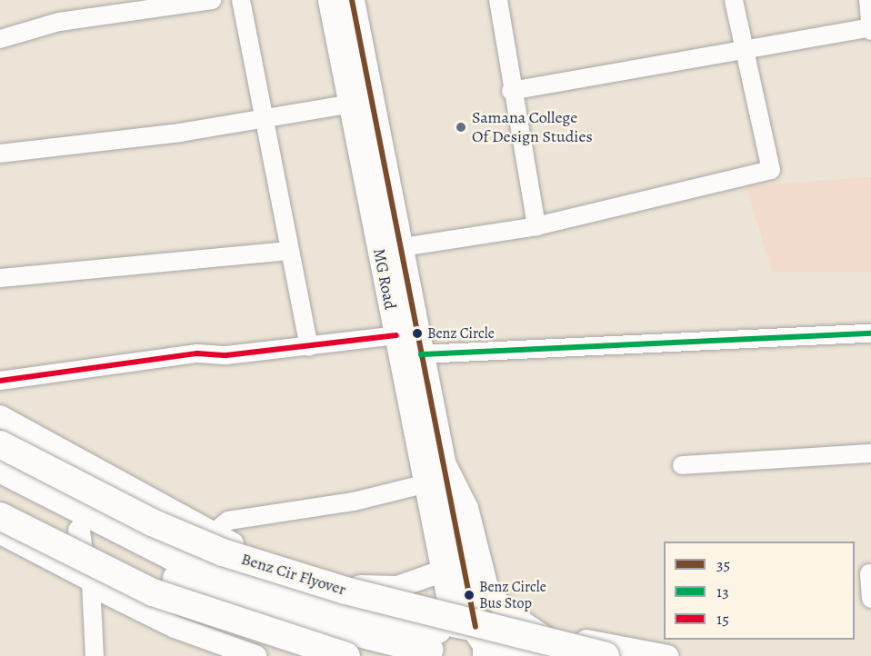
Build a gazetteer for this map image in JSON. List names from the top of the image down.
{
  "streets": {
    "main road": ["MG Road", "Benz Cir Flyover"]
  },
  "places": ["Samana College Of Design Studies", "Benz Circle", "Benz Circle Bus Stop"],
  "lines": ["transit line 35", "transit line 13", "transit line 15"],
  "legend": ["35", "13", "15"]
}
